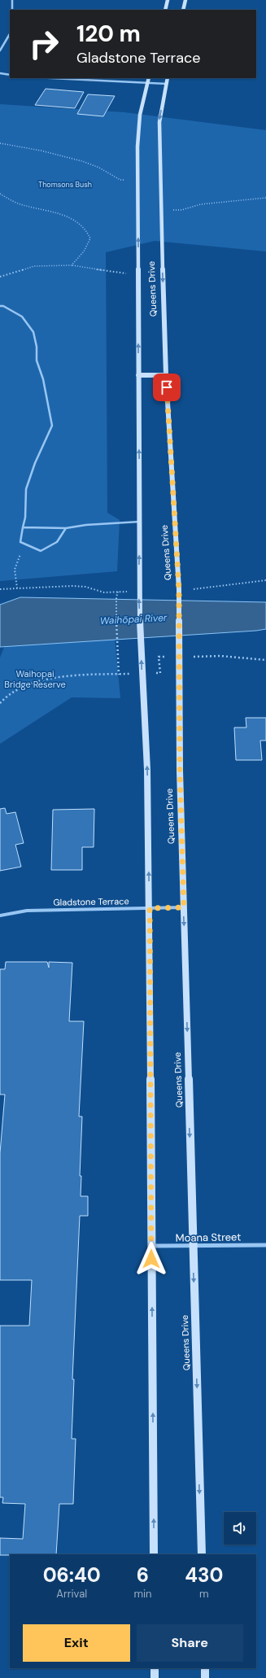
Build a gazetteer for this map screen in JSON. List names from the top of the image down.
{
  "streets": {
    "main road": ["Queens Drive"],
    "street": ["Gladstone Terrace", "Moana Street"]
  },
  "crossings": [
    ["Queens Drive", "Gladstone Terrace"],
    ["Queens Drive", "Moana Street"]
  ],
  "water": ["Waihōpai River"],
  "parks": ["Thomsons Bush", "Waihopai Bridge Reserve"],
  "page": {
    "turn": ["120 m", "Gladstone Terrace"],
    "eta": [
      "06:40",
      "Arrival",
      "6",
      "min",
      "430",
      "m"
    ],
    "buttons": ["Exit", "Share"]
  }
}
